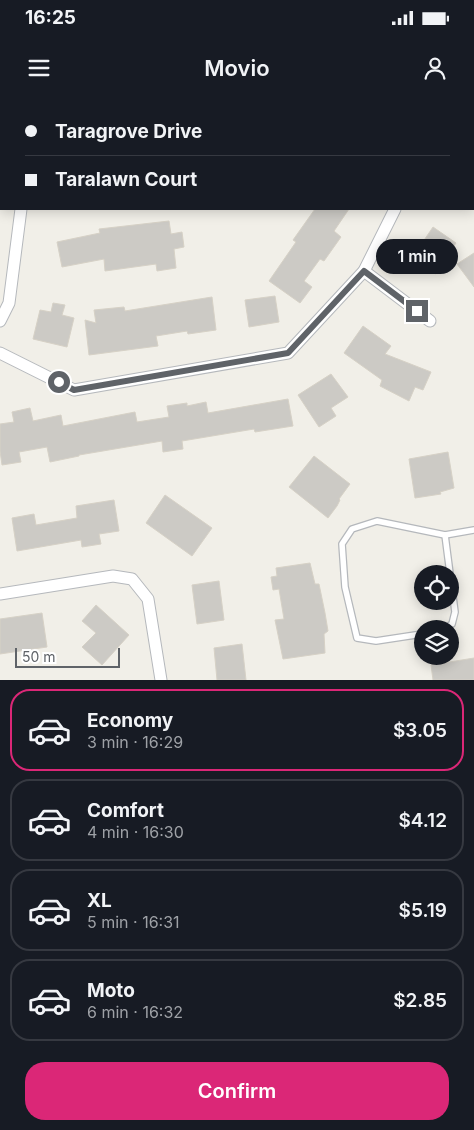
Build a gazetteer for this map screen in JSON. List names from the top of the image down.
{
  "scale_bar": "50 m",
  "page": {
    "status": "16:25",
    "header": "Movio",
    "banner": ["Taragrove Drive", "Taralawn Court"],
    "bubble": "1 min",
    "scale": "50 m",
    "list": [
      {
        "name": "Economy",
        "note": "3 min · 16:29",
        "value": "$3.05"
      },
      {
        "name": "Comfort",
        "note": "4 min · 16:30",
        "value": "$4.12"
      },
      {
        "name": "XL",
        "note": "5 min · 16:31",
        "value": "$5.19"
      },
      {
        "name": "Moto",
        "note": "6 min · 16:32",
        "value": "$2.85"
      }
    ],
    "buttons": "Confirm"
  }
}
